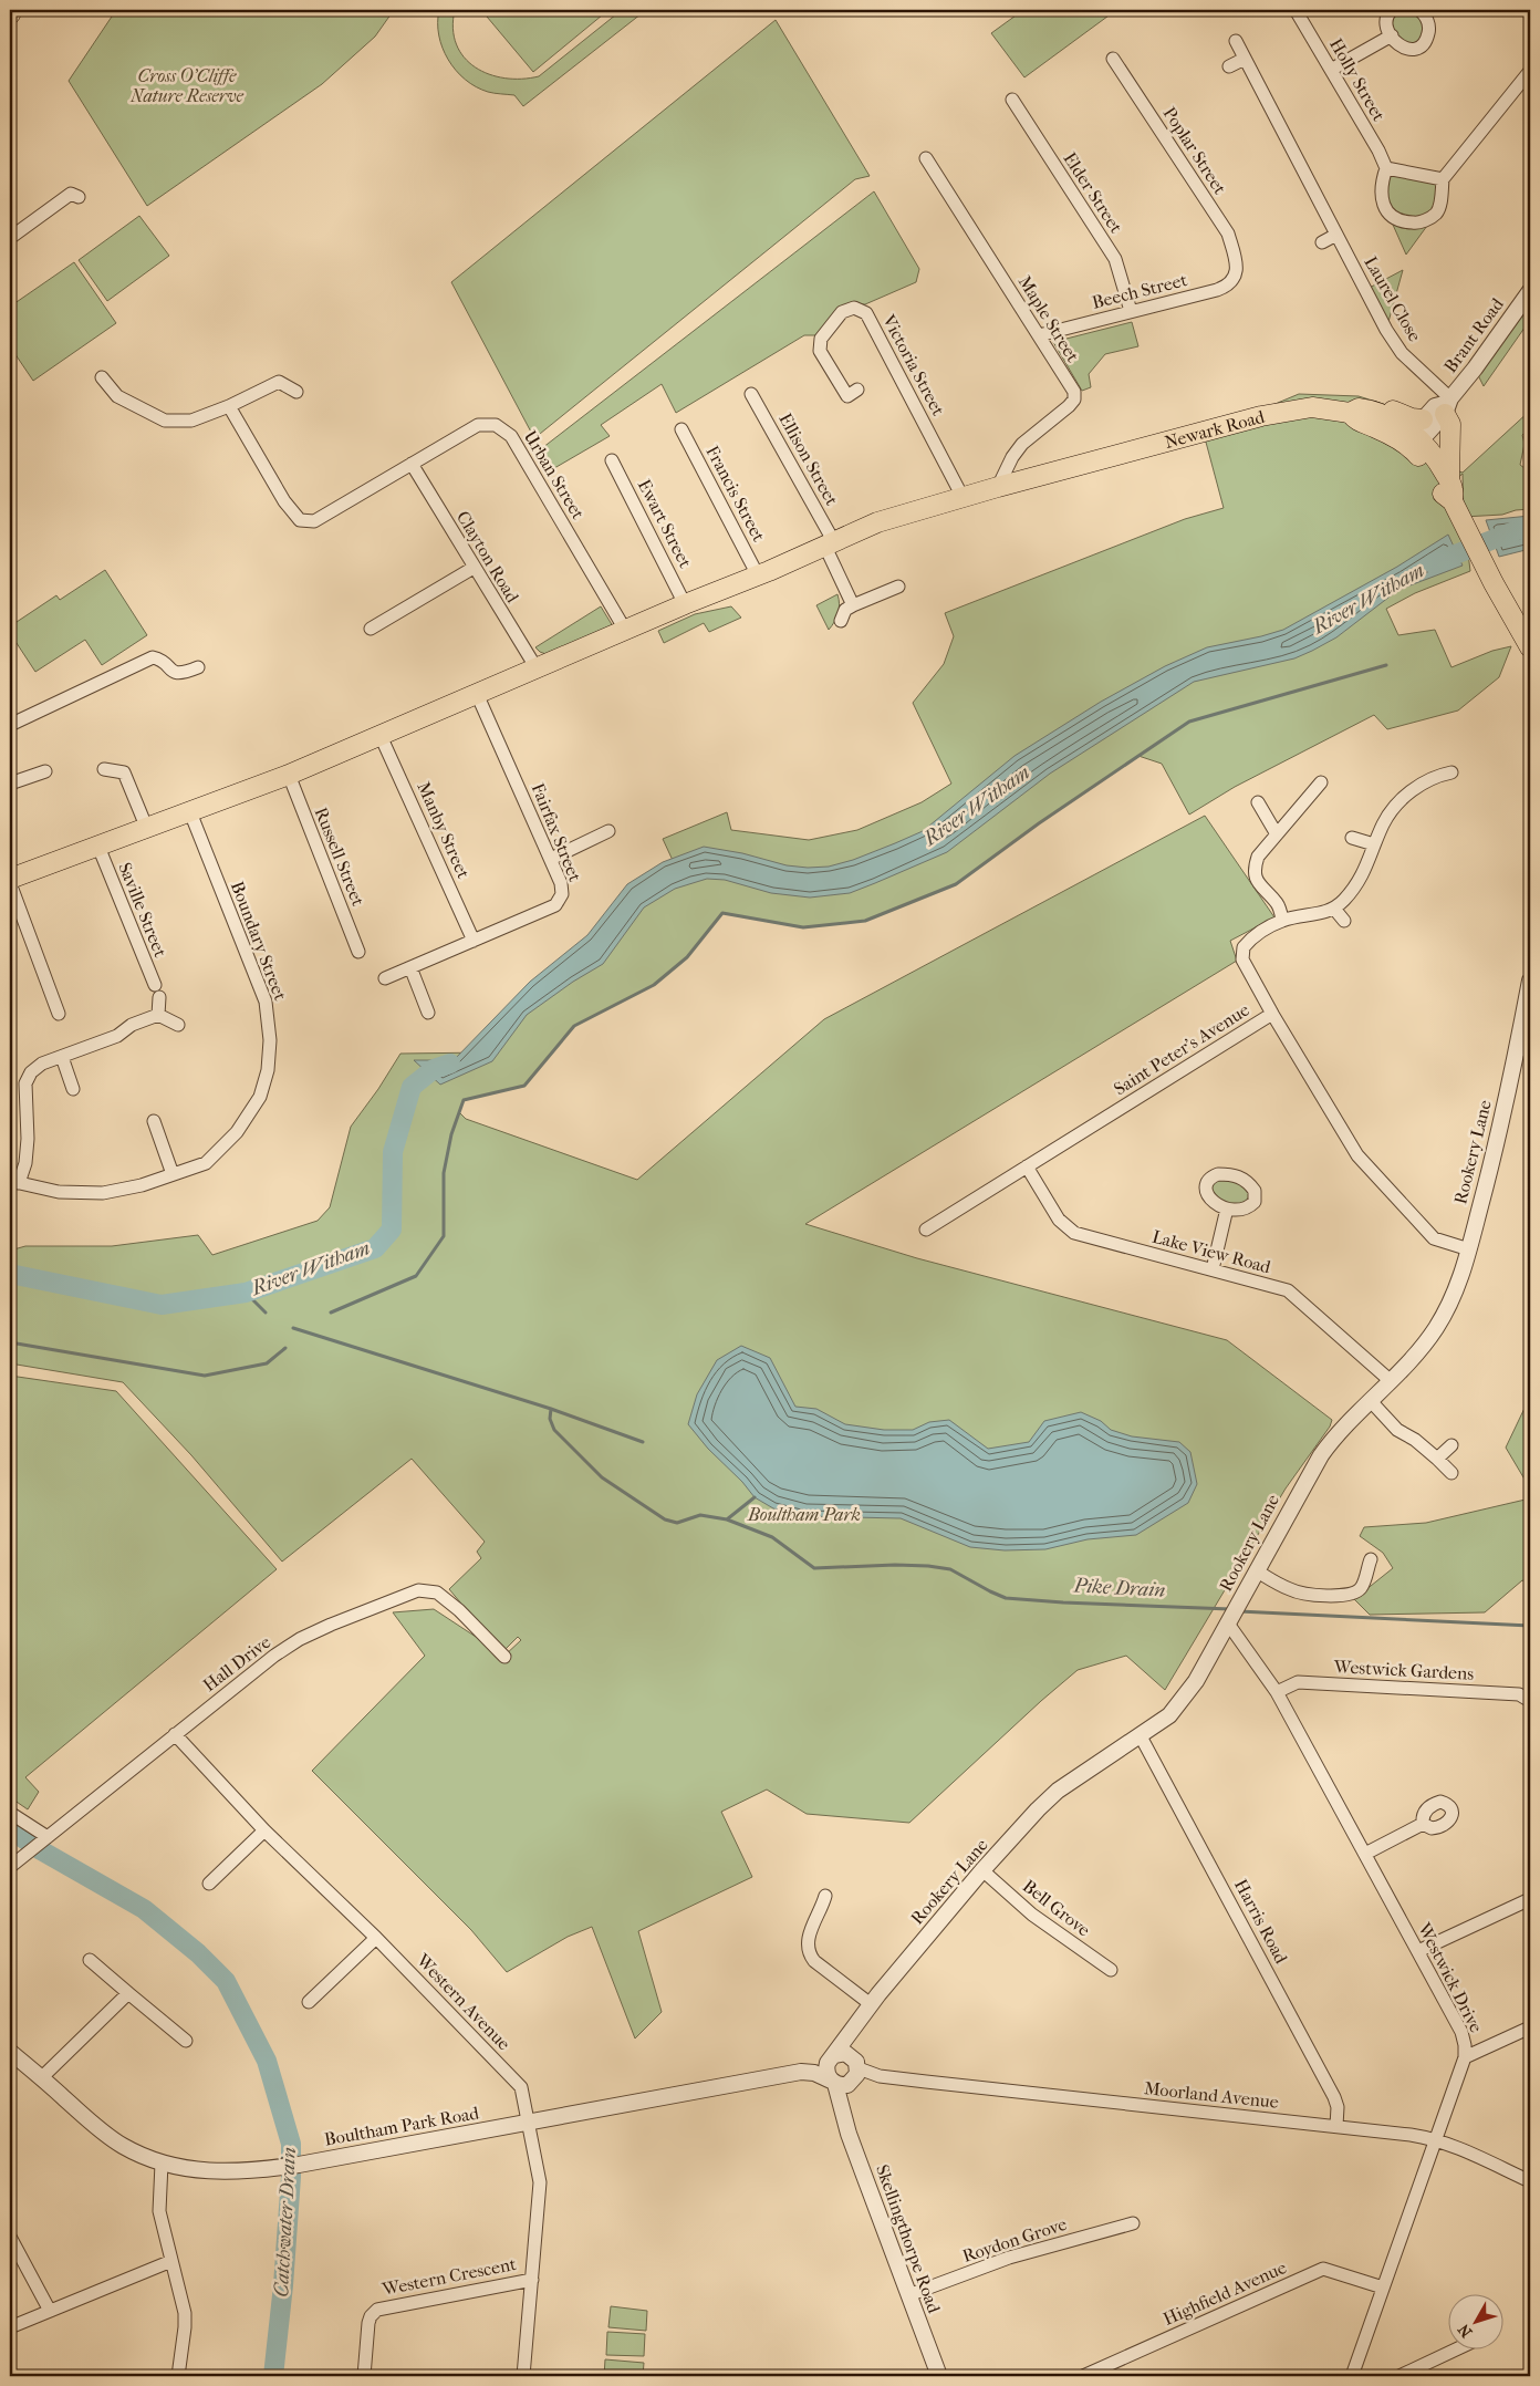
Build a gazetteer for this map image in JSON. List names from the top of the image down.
{
  "streets": {
    "main road": ["Newark Road"],
    "street": [
      "Holly Street",
      "Poplar Street",
      "Elder Street",
      "Beech Street",
      "Laurel Close",
      "Maple Street",
      "Brant Road",
      "Victoria Street",
      "Ellison Street",
      "Urban Street",
      "Francis Street",
      "Ewart Street",
      "Clayton Road",
      "Manby Street",
      "Fairfax Street",
      "Russell Street",
      "Saville Street",
      "Boundary Street",
      "Saint Peter's Avenue",
      "Rookery Lane",
      "Lake View Road",
      "Hall Drive",
      "Westwick Gardens",
      "Bell Grove",
      "Harris Road",
      "Westwick Drive",
      "Western Avenue",
      "Moorland Avenue",
      "Boultham Park Road",
      "Skellingthorpe Road",
      "Roydon Grove",
      "Western Crescent",
      "Highfield Avenue"
    ]
  },
  "crossings": [
    ["Poplar Street", "Beech Street"],
    ["Elder Street", "Beech Street"],
    ["Beech Street", "Maple Street"],
    ["Laurel Close", "Brant Road"],
    ["Maple Street", "Newark Road"],
    ["Brant Road", "Newark Road"],
    ["Victoria Street", "Newark Road"],
    ["Newark Road", "Ellison Street"],
    ["Newark Road", "Urban Street"],
    ["Newark Road", "Francis Street"],
    ["Newark Road", "Ewart Street"],
    ["Newark Road", "Clayton Road"],
    ["Newark Road", "Manby Street"],
    ["Newark Road", "Fairfax Street"],
    ["Newark Road", "Russell Street"],
    ["Newark Road", "Saville Street"],
    ["Newark Road", "Boundary Street"],
    ["Urban Street", "Clayton Road"],
    ["Manby Street", "Fairfax Street"],
    ["Saint Peter's Avenue", "Rookery Lane"],
    ["Saint Peter's Avenue", "Lake View Road"],
    ["Rookery Lane", "Lake View Road"],
    ["Rookery Lane", "Bell Grove"],
    ["Rookery Lane", "Harris Road"],
    ["Rookery Lane", "Westwick Drive"],
    ["Rookery Lane", "Boultham Park Road"],
    ["Hall Drive", "Western Avenue"],
    ["Westwick Gardens", "Westwick Drive"],
    ["Harris Road", "Moorland Avenue"],
    ["Westwick Drive", "Moorland Avenue"],
    ["Westwick Drive", "Highfield Avenue"],
    ["Western Avenue", "Boultham Park Road"],
    ["Western Avenue", "Western Crescent"],
    ["Moorland Avenue", "Skellingthorpe Road"],
    ["Skellingthorpe Road", "Roydon Grove"]
  ],
  "water": ["River Witham", "Pike Drain", "Catchwater Drain"],
  "parks": ["Cross O'Cliffe Nature Reserve", "Boultham Park"],
  "north": "bottom left"
}
